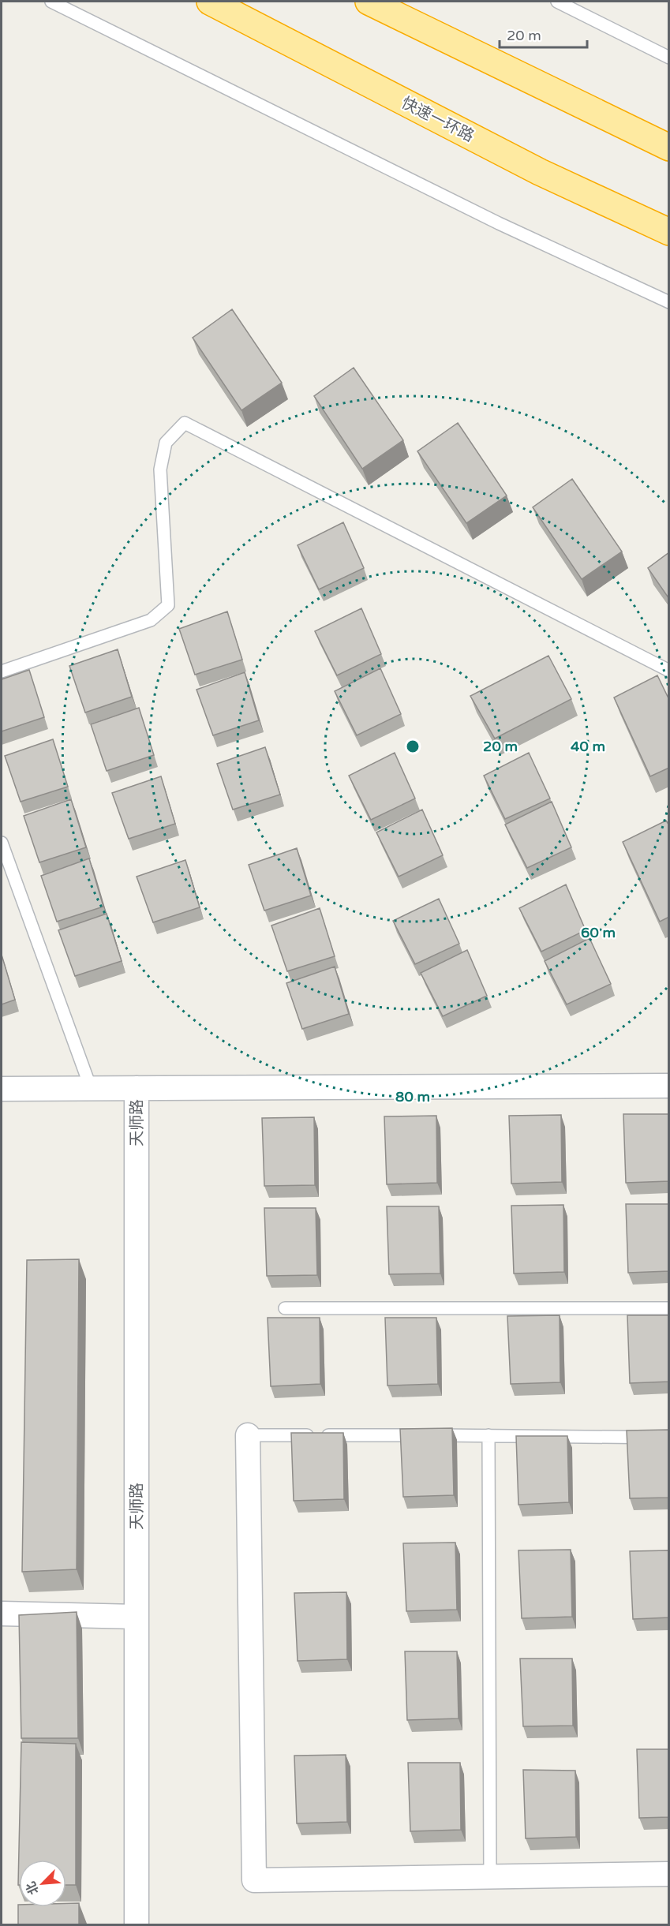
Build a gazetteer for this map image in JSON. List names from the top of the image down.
{
  "streets": {
    "highway": ["快速一环路"],
    "street": ["天师路"]
  },
  "scale_bar": "20 m",
  "north": "bottom left",
  "rings": [
    "20 m",
    "40 m",
    "60 m",
    "80 m"
  ]
}
